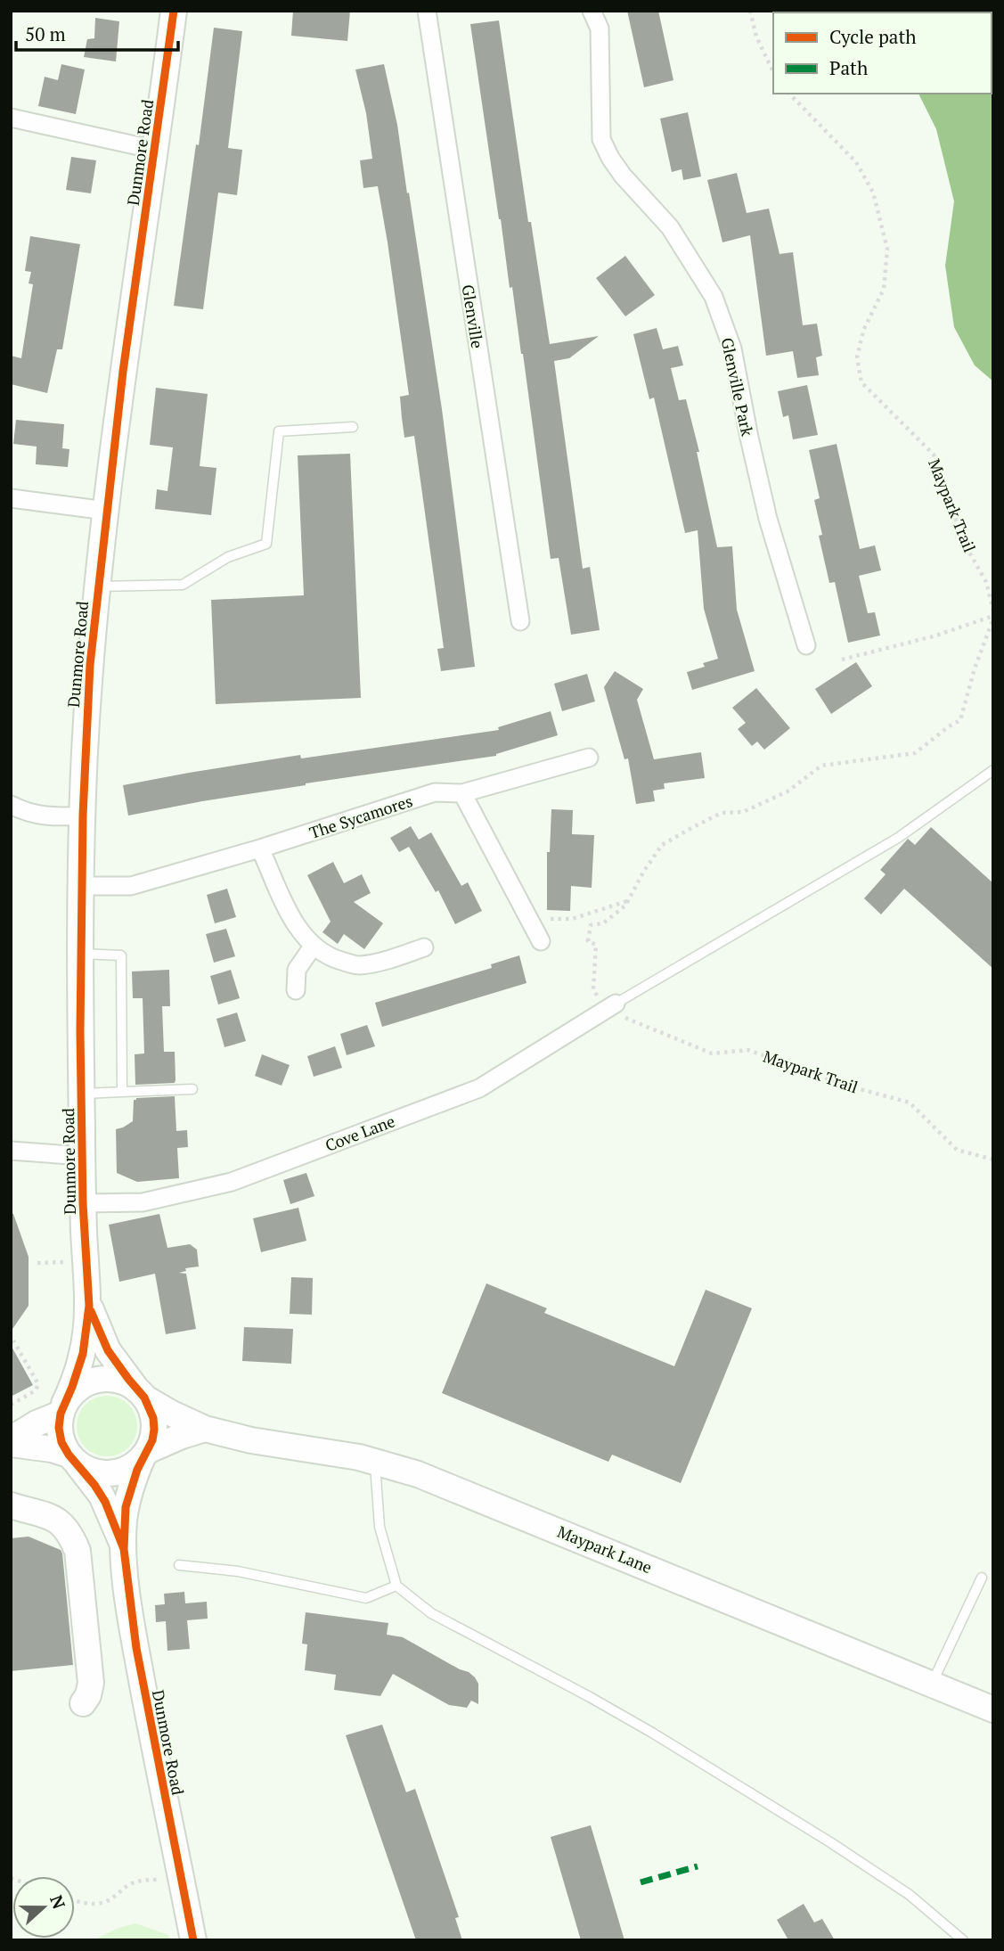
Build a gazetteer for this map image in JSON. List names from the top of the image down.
{
  "streets": {
    "main road": ["Dunmore Road", "Maypark Lane"],
    "street": [
      "Glenville",
      "Glenville Park",
      "The Sycamores",
      "Cove Lane"
    ],
    "path": ["Maypark Trail"]
  },
  "crossings": [
    ["Dunmore Road", "The Sycamores"],
    ["Dunmore Road", "Cove Lane"],
    ["Dunmore Road", "Maypark Lane"],
    ["Maypark Trail", "Cove Lane"]
  ],
  "legend": ["Cycle path", "Path"],
  "scale_bar": "50 m",
  "north": "right"
}
